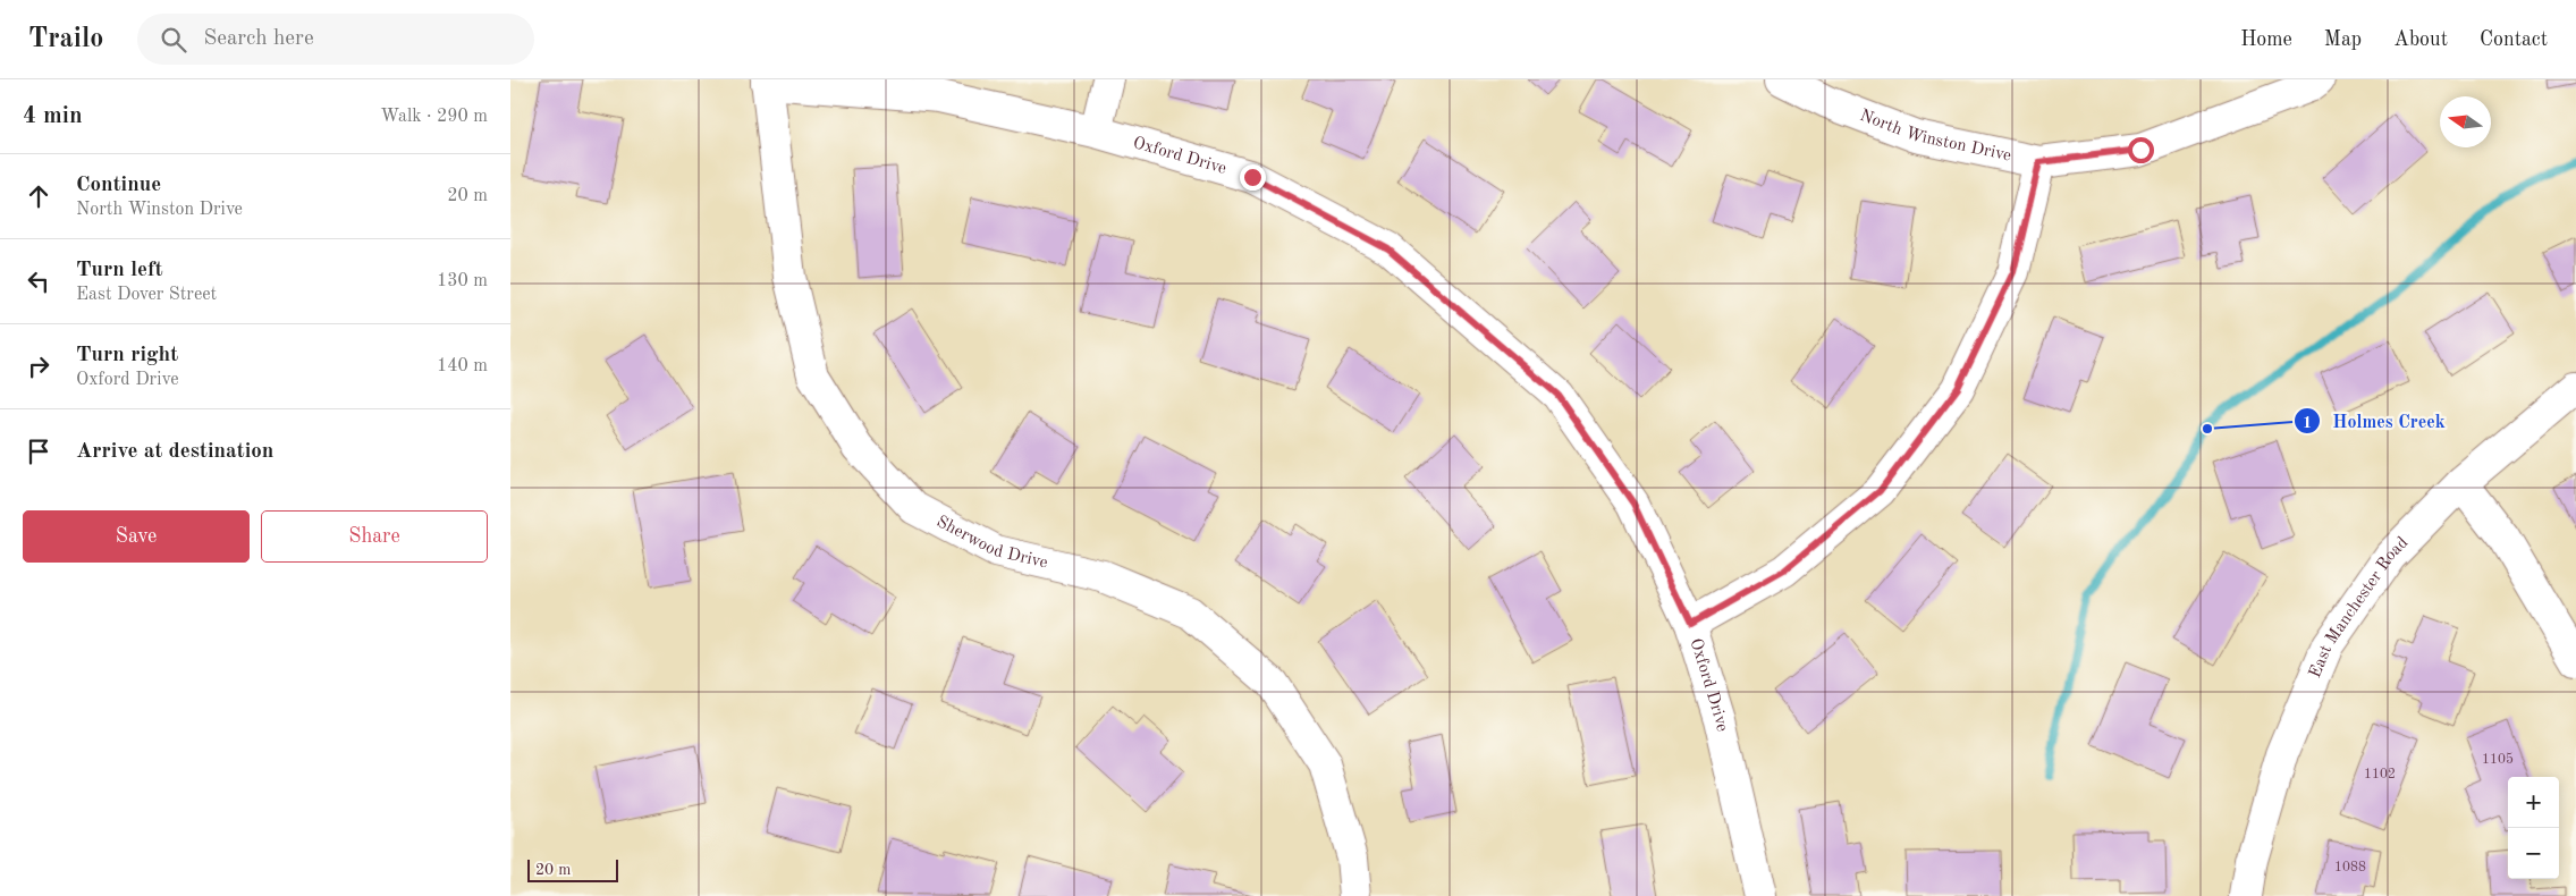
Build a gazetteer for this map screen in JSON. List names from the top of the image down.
{
  "streets": {
    "street": [
      "North Winston Drive",
      "Oxford Drive",
      "Sherwood Drive",
      "East Manchester Road"
    ]
  },
  "crossings": [
    ["Oxford Drive", "Sherwood Drive"]
  ],
  "places": ["Holmes Creek"],
  "house_numbers": ["1105", "1102", "1088"],
  "scale_bar": "20 m",
  "north": "left",
  "page": {
    "header": "Trailo",
    "search": "Search here",
    "nav": [
      "Home",
      "Map",
      "About",
      "Contact"
    ],
    "heading": ["4 min", "Walk · 290 m"],
    "list": [
      ["Continue", "North Winston Drive", "20 m"],
      ["Turn left", "East Dover Street", "130 m"],
      ["Turn right", "Oxford Drive", "140 m"],
      "Arrive at destination"
    ],
    "buttons": ["Save", "Share"],
    "map_buttons": ["+", "−"],
    "scale": "20 m"
  }
}
